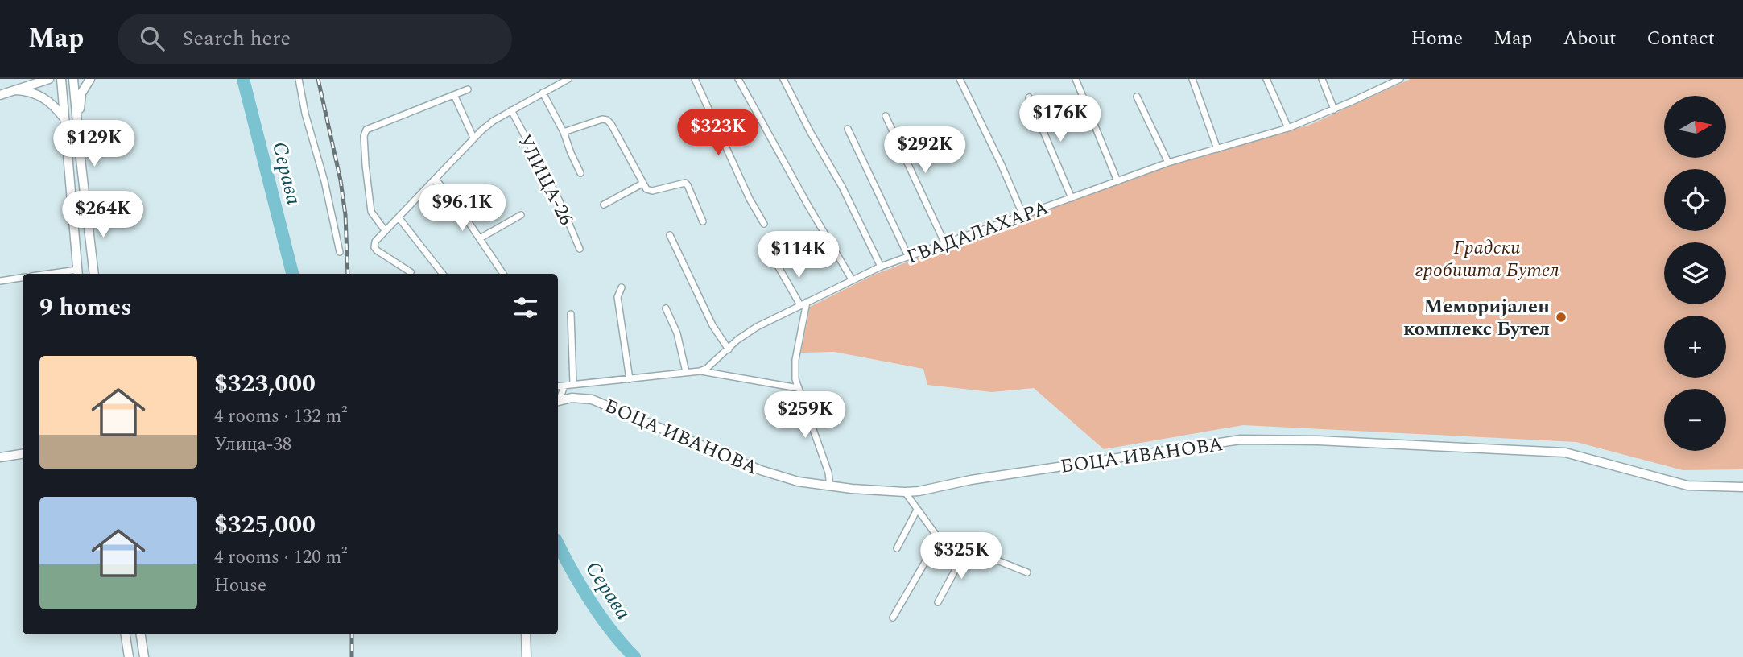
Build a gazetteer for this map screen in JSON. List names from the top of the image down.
{
  "streets": {
    "street": ["УЛИЦА-26", "ГВАДАЛАХАРА", "БОЦА ИВАНОВА"]
  },
  "water": ["Серава"],
  "parks": ["Градски гробишта Бутел"],
  "places": ["Меморијален комплекс Бутел"],
  "north": "right",
  "page": {
    "header": "Map",
    "search": "Search here",
    "nav": [
      "Home",
      "Map",
      "About",
      "Contact"
    ],
    "price": [
      "$176K",
      "$323K",
      "$129K",
      "$292K",
      "$96.1K",
      "$264K",
      "$114K",
      "$259K",
      "$325K"
    ],
    "map_buttons": ["+", "−"],
    "heading": "9 homes",
    "list": [
      {
        "name": "$323,000",
        "note": "4 rooms · 132 m² · Улица-38"
      },
      {
        "name": "$325,000",
        "note": "4 rooms · 120 m² · House"
      }
    ]
  }
}
